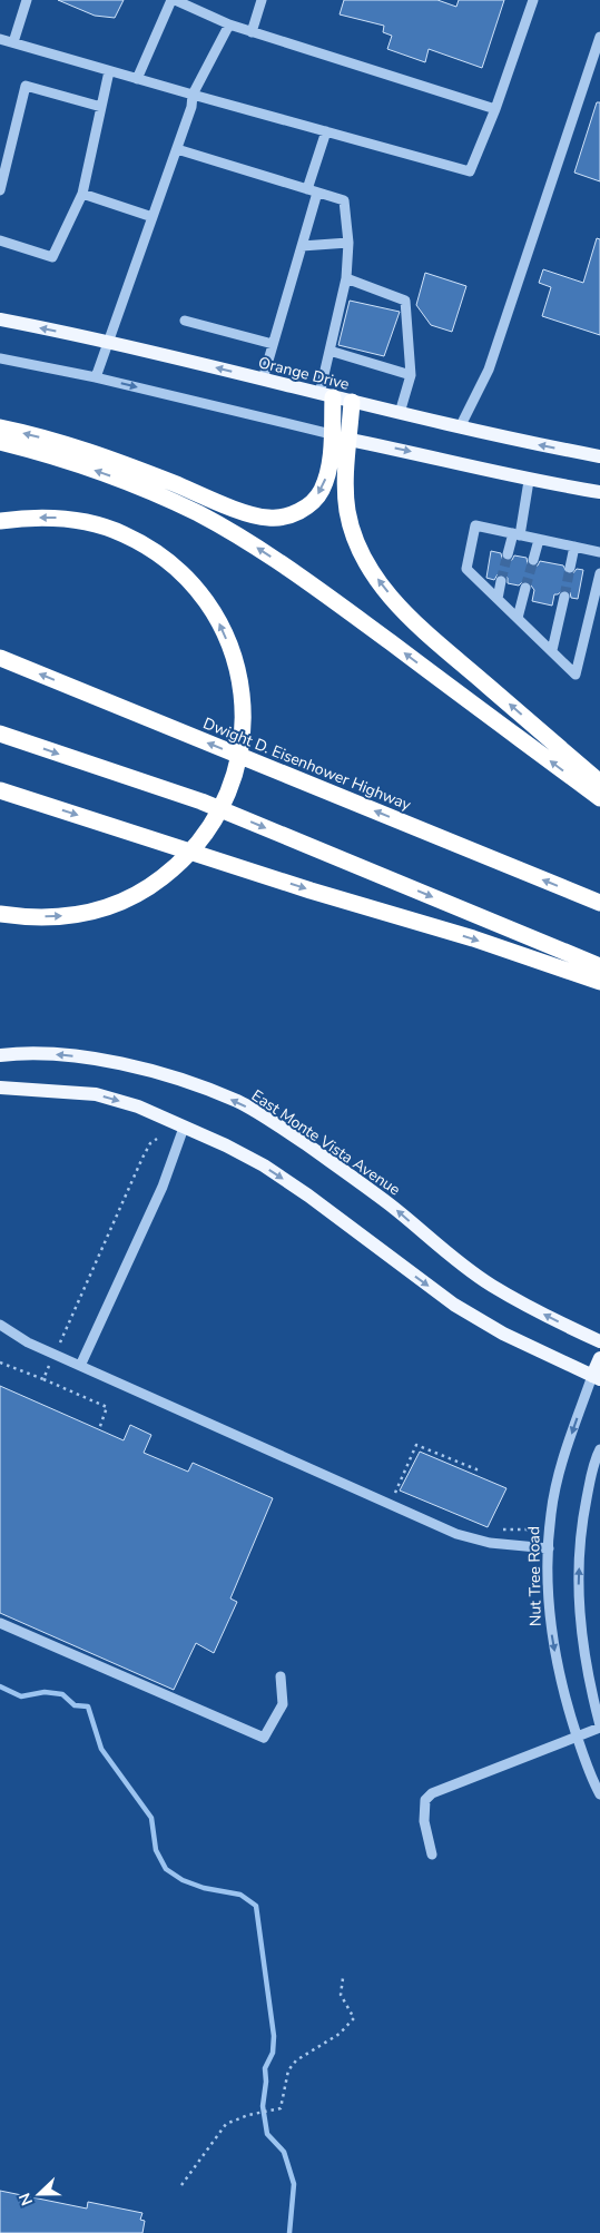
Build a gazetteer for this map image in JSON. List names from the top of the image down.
{
  "streets": {
    "highway": ["Dwight D. Eisenhower Highway"],
    "main road": ["Orange Drive", "East Monte Vista Avenue", "Nut Tree Road"]
  },
  "one_way": ["Nut Tree Road"],
  "north": "left"
}
